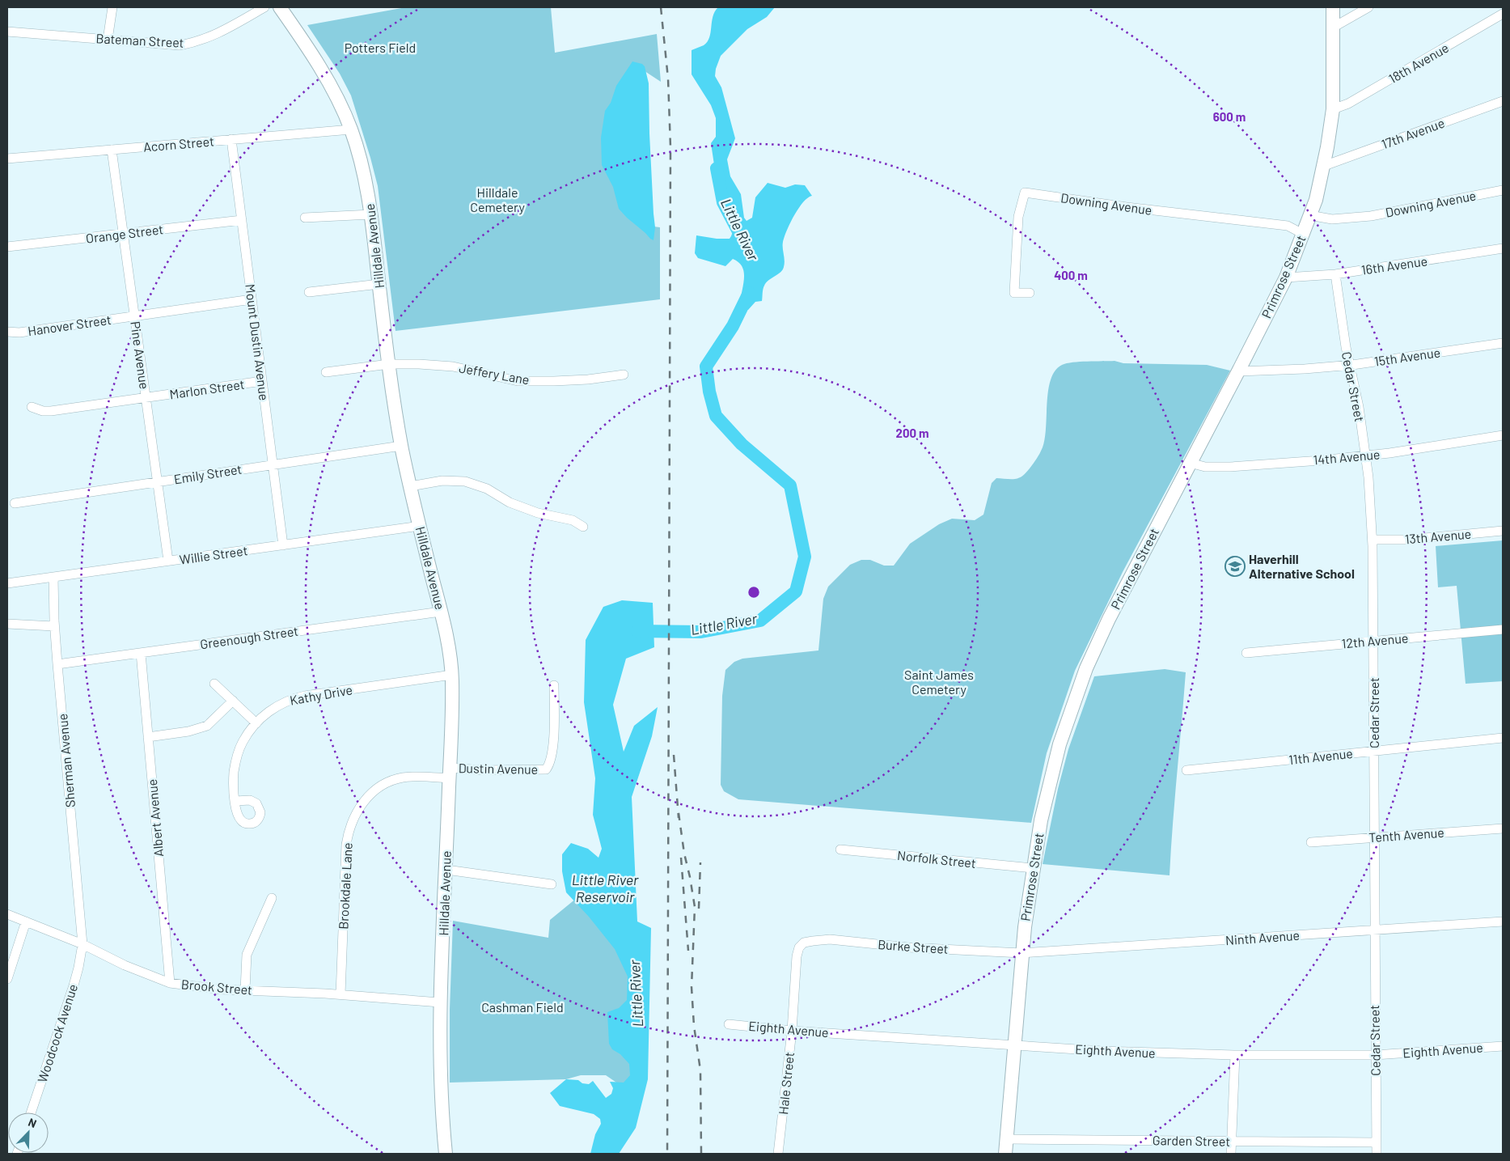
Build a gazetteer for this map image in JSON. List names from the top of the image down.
{
  "streets": {
    "main road": ["Hilldale Avenue", "Primrose Street"],
    "street": [
      "Bateman Street",
      "18th Avenue",
      "17th Avenue",
      "Acorn Street",
      "Downing Avenue",
      "Orange Street",
      "16th Avenue",
      "Hanover Street",
      "Mount Dustin Avenue",
      "Pine Avenue",
      "15th Avenue",
      "Jeffery Lane",
      "Cedar Street",
      "Marlon Street",
      "14th Avenue",
      "Emily Street",
      "13th Avenue",
      "Willie Street",
      "Greenough Street",
      "12th Avenue",
      "Kathy Drive",
      "11th Avenue",
      "Sherman Avenue",
      "Dustin Avenue",
      "Albert Avenue",
      "Tenth Avenue",
      "Norfolk Street",
      "Brookdale Lane",
      "Ninth Avenue",
      "Burke Street",
      "Brook Street",
      "Eighth Avenue",
      "Woodcock Avenue",
      "Hale Street",
      "Garden Street"
    ]
  },
  "crossings": [
    ["18th Avenue", "Primrose Street"],
    ["17th Avenue", "Primrose Street"],
    ["Acorn Street", "Hilldale Avenue"],
    ["Acorn Street", "Mount Dustin Avenue"],
    ["Acorn Street", "Pine Avenue"],
    ["Downing Avenue", "Primrose Street"],
    ["Orange Street", "Mount Dustin Avenue"],
    ["Orange Street", "Pine Avenue"],
    ["Hilldale Avenue", "Jeffery Lane"],
    ["Hilldale Avenue", "Emily Street"],
    ["Hilldale Avenue", "Willie Street"],
    ["Hilldale Avenue", "Greenough Street"],
    ["Hilldale Avenue", "Kathy Drive"],
    ["Hilldale Avenue", "Dustin Avenue"],
    ["Hilldale Avenue", "Brookdale Lane"],
    ["Hilldale Avenue", "Brook Street"],
    ["16th Avenue", "Primrose Street"],
    ["16th Avenue", "Cedar Street"],
    ["Primrose Street", "15th Avenue"],
    ["Primrose Street", "14th Avenue"],
    ["Primrose Street", "Norfolk Street"],
    ["Primrose Street", "Ninth Avenue"],
    ["Primrose Street", "Burke Street"],
    ["Primrose Street", "Eighth Avenue"],
    ["Primrose Street", "Garden Street"],
    ["Hanover Street", "Mount Dustin Avenue"],
    ["Hanover Street", "Pine Avenue"],
    ["Mount Dustin Avenue", "Marlon Street"],
    ["Mount Dustin Avenue", "Emily Street"],
    ["Mount Dustin Avenue", "Willie Street"],
    ["Pine Avenue", "Marlon Street"],
    ["Pine Avenue", "Emily Street"],
    ["Pine Avenue", "Willie Street"],
    ["15th Avenue", "Cedar Street"],
    ["Cedar Street", "14th Avenue"],
    ["Cedar Street", "13th Avenue"],
    ["Cedar Street", "12th Avenue"],
    ["Cedar Street", "11th Avenue"],
    ["Cedar Street", "Tenth Avenue"],
    ["Cedar Street", "Ninth Avenue"],
    ["Cedar Street", "Eighth Avenue"],
    ["Cedar Street", "Garden Street"],
    ["Willie Street", "Sherman Avenue"],
    ["Greenough Street", "Sherman Avenue"],
    ["Greenough Street", "Albert Avenue"],
    ["Sherman Avenue", "Brook Street"],
    ["Sherman Avenue", "Woodcock Avenue"],
    ["Dustin Avenue", "Brookdale Lane"],
    ["Albert Avenue", "Brook Street"],
    ["Brookdale Lane", "Brook Street"],
    ["Ninth Avenue", "Burke Street"],
    ["Burke Street", "Hale Street"],
    ["Brook Street", "Woodcock Avenue"],
    ["Eighth Avenue", "Hale Street"]
  ],
  "water": ["Little River", "Little River Reservoir"],
  "parks": [
    "Potters Field",
    "Hilldale Cemetery",
    "Saint James Cemetery",
    "Cashman Field"
  ],
  "places": {
    "school or university": ["Haverhill Alternative School"]
  },
  "north": "top right",
  "rings": ["600 m", "400 m", "200 m"]
}
